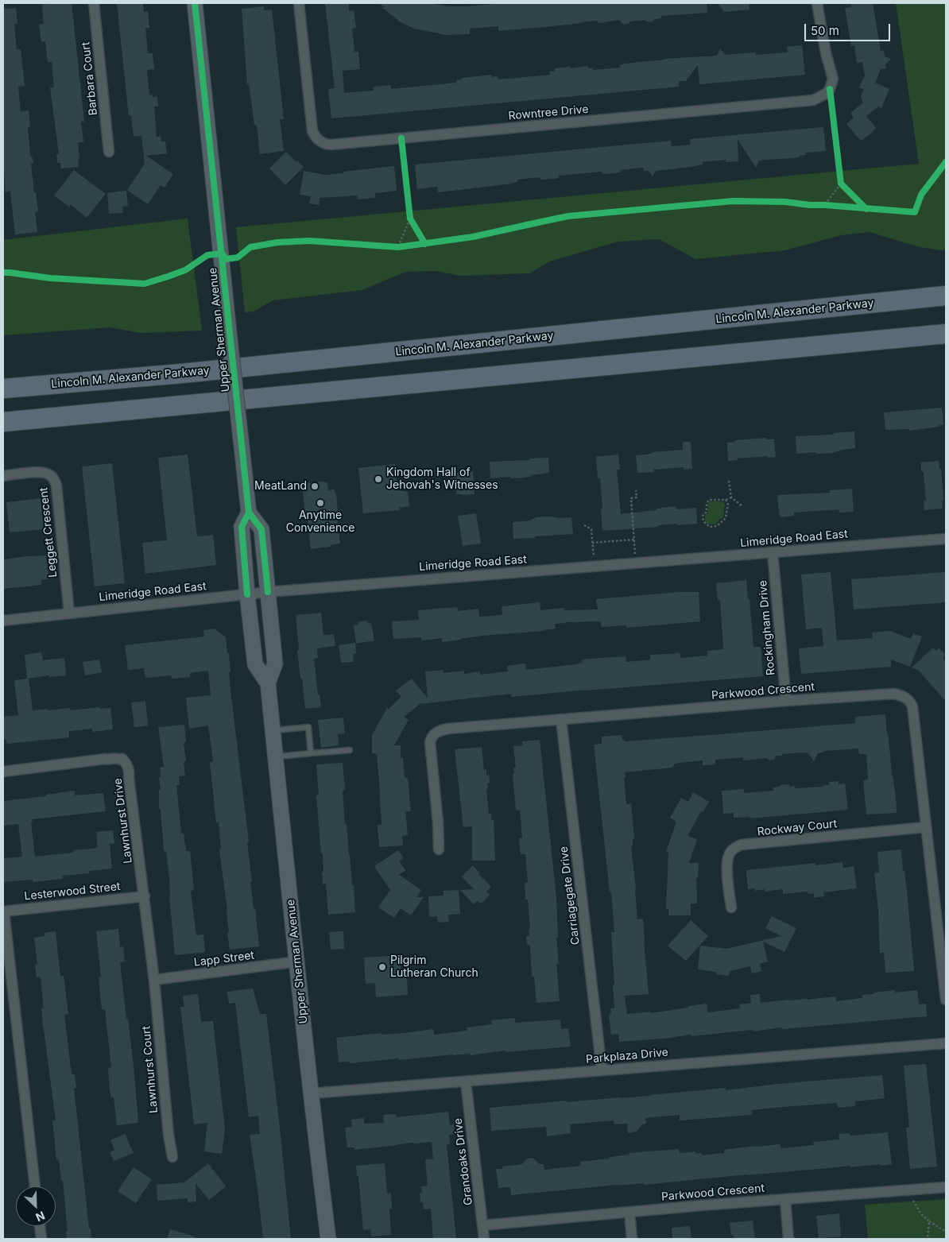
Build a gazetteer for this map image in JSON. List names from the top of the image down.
{
  "streets": {
    "highway": ["Lincoln M. Alexander Parkway"],
    "main road": ["Upper Sherman Avenue"],
    "street": [
      "Barbara Court",
      "Rowntree Drive",
      "Leggett Crescent",
      "Limeridge Road East",
      "Rockingham Drive",
      "Parkwood Crescent",
      "Lawnhurst Drive",
      "Rockway Court",
      "Lesterwood Street",
      "Carriagegate Drive",
      "Lapp Street",
      "Parkplaza Drive",
      "Lawnhurst Court",
      "Grandoaks Drive"
    ]
  },
  "crossings": [
    ["Upper Sherman Avenue", "Limeridge Road East"],
    ["Upper Sherman Avenue", "Lapp Street"],
    ["Upper Sherman Avenue", "Parkplaza Drive"],
    ["Leggett Crescent", "Limeridge Road East"],
    ["Limeridge Road East", "Rockingham Drive"],
    ["Rockingham Drive", "Parkwood Crescent"],
    ["Parkwood Crescent", "Rockway Court"],
    ["Parkwood Crescent", "Carriagegate Drive"],
    ["Parkwood Crescent", "Grandoaks Drive"],
    ["Lawnhurst Drive", "Lesterwood Street"],
    ["Lawnhurst Drive", "Lapp Street"],
    ["Lawnhurst Drive", "Lawnhurst Court"],
    ["Carriagegate Drive", "Parkplaza Drive"],
    ["Lapp Street", "Lawnhurst Court"],
    ["Parkplaza Drive", "Grandoaks Drive"]
  ],
  "places": [
    "Kingdom Hall of Jehovah's Witnesses",
    "MeatLand",
    "Anytime Convenience",
    "Pilgrim Lutheran Church"
  ],
  "scale_bar": "50 m",
  "north": "bottom right"
}
